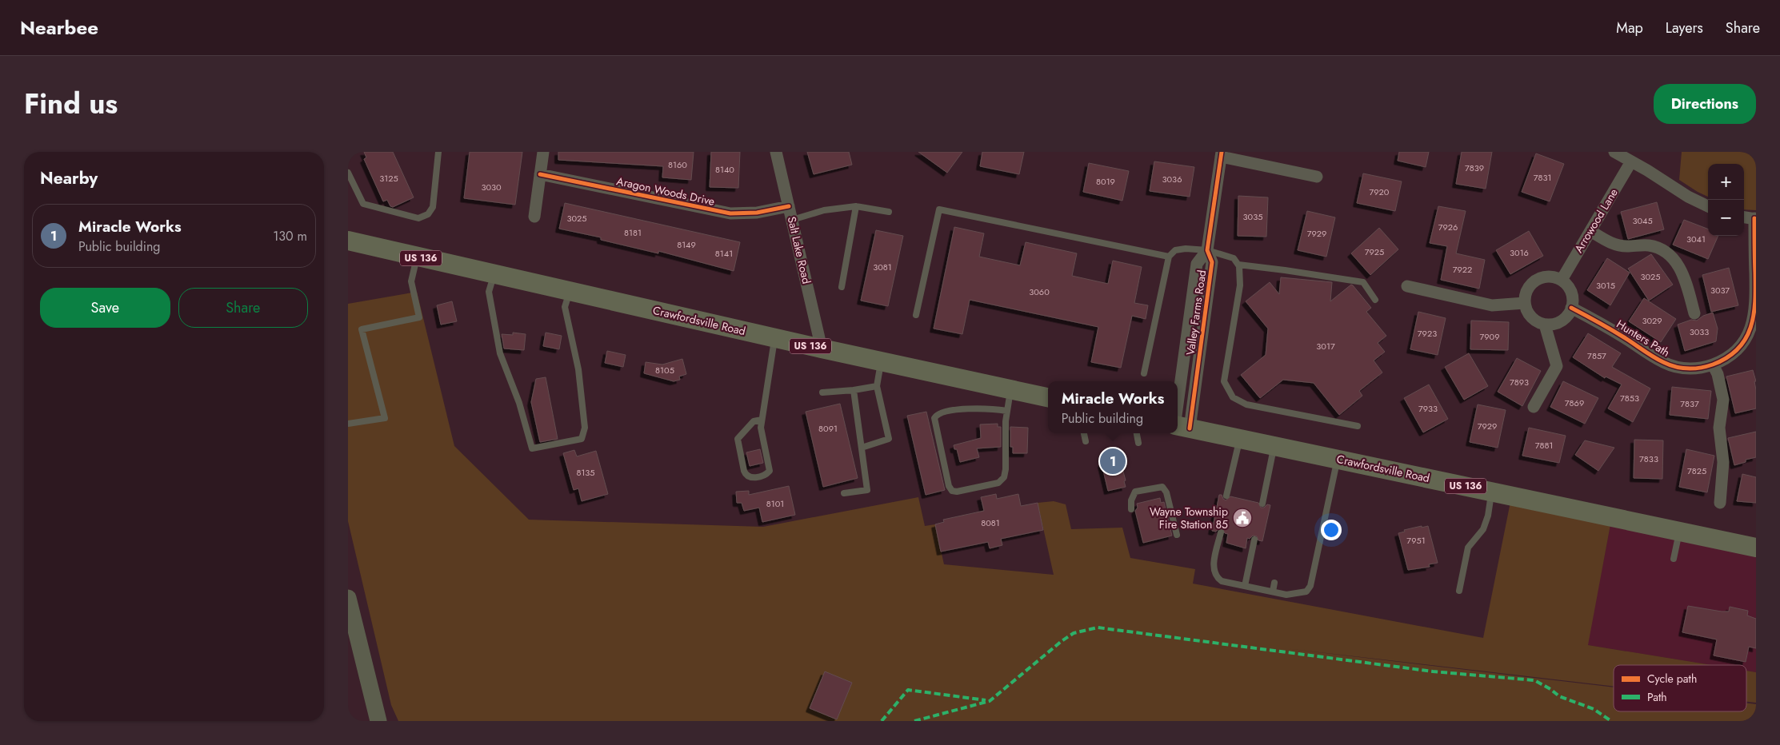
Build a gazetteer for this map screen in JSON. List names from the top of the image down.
{
  "streets": {
    "main road": ["US 136", "Crawfordsville Road"],
    "street": [
      "Aragon Woods Drive",
      "Arrowood Lane",
      "Salt Lake Road",
      "Valley Farms Road",
      "Hunters Path"
    ]
  },
  "crossings": [
    ["Aragon Woods Drive", "Salt Lake Road"],
    ["Arrowood Lane", "Hunters Path"],
    ["Salt Lake Road", "Crawfordsville Road"],
    ["Valley Farms Road", "Crawfordsville Road"]
  ],
  "places": {
    "public building": ["Wayne Township Fire Station 85"]
  },
  "house_numbers": [
    "8160",
    "7839",
    "8140",
    "7831",
    "3125",
    "3036",
    "8019",
    "3030",
    "7920",
    "3035",
    "3025",
    "3045",
    "7926",
    "8181",
    "7929",
    "3041",
    "8149",
    "7925",
    "3016",
    "8141",
    "3081",
    "7922",
    "3025",
    "3015",
    "3037",
    "3060",
    "3029",
    "3033",
    "7923",
    "7909",
    "3017",
    "7857",
    "8105",
    "7893",
    "7853",
    "7869",
    "7837",
    "7933",
    "7929",
    "8091",
    "7881",
    "7833",
    "7825",
    "8135",
    "8101",
    "8081",
    "7951"
  ],
  "legend": ["Cycle path", "Path"],
  "page": {
    "header": "Nearbee",
    "nav": ["Map", "Layers", "Share"],
    "title": "Find us",
    "buttons": [
      "Directions",
      ["Save", "Share"]
    ],
    "heading": "Nearby",
    "map_buttons": ["+", "−"],
    "list": [
      {
        "mark": "1",
        "name": "Miracle Works",
        "note": "Public building",
        "value": "130 m"
      }
    ],
    "popup": ["Miracle Works", "Public building"],
    "pins": "1"
  }
}
